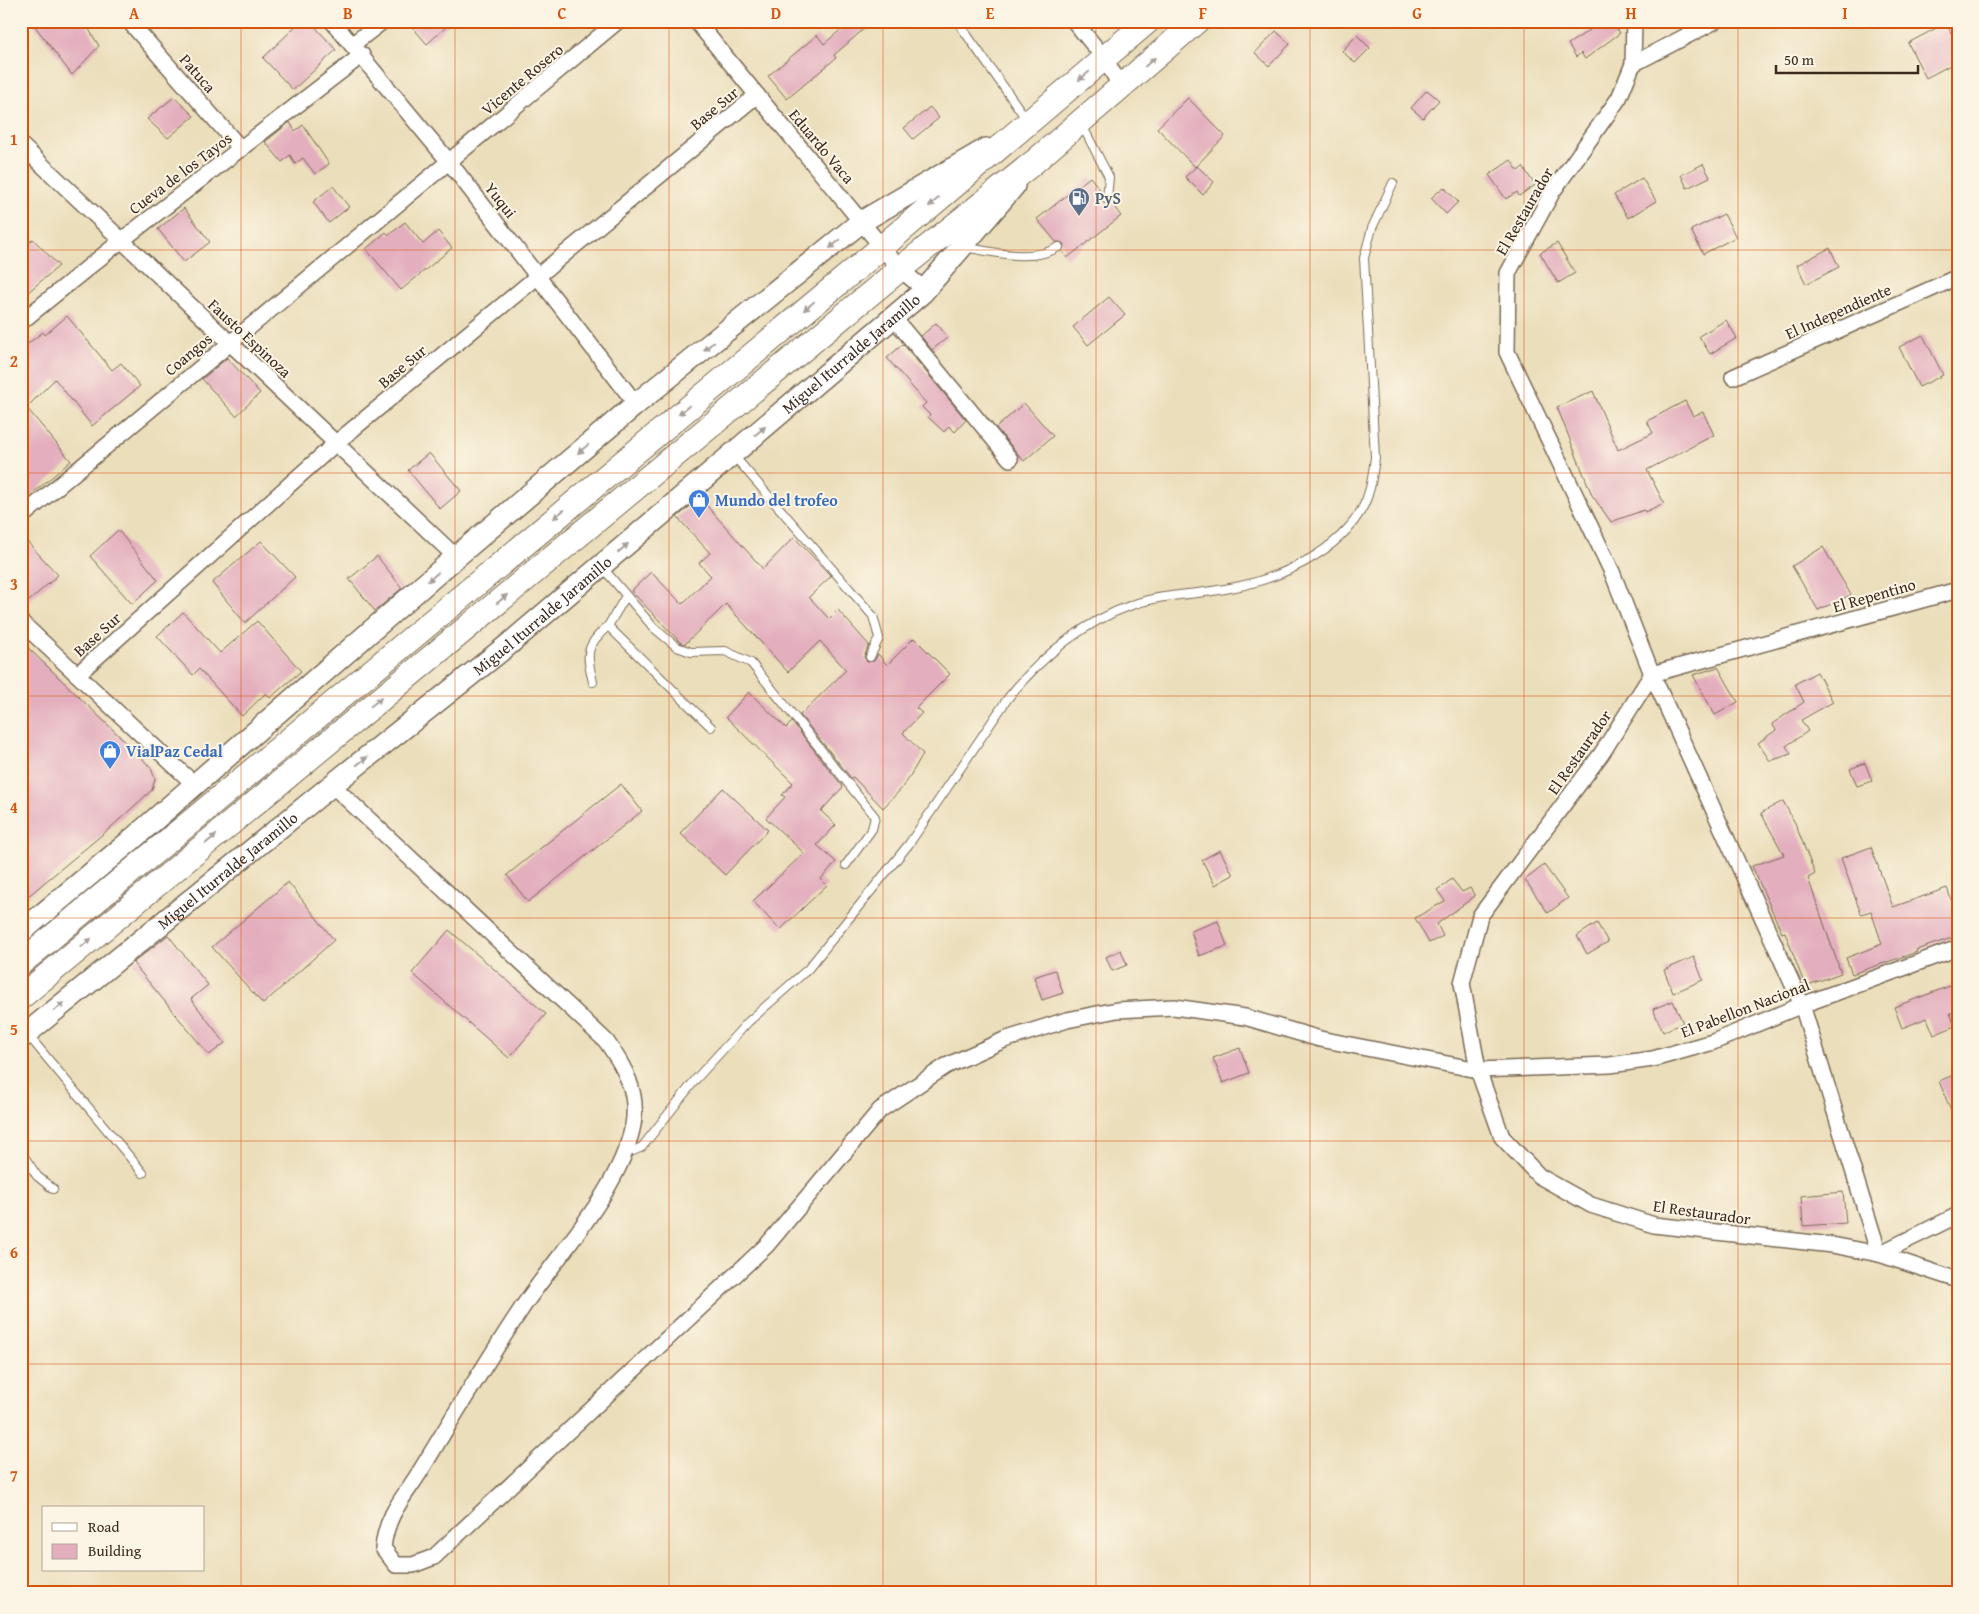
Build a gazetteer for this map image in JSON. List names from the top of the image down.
{
  "streets": {
    "main road": ["Miguel Iturralde Jaramillo"],
    "street": [
      "Patuca",
      "Vicente Rosero",
      "Base Sur",
      "Eduardo Vaca",
      "Cueva de los Tayos",
      "Yuqui",
      "El Restaurador",
      "El Independiente",
      "Fausto Espinoza",
      "Coangos",
      "El Repentino",
      "El Pabellon Nacional"
    ]
  },
  "crossings": [
    ["Patuca", "Cueva de los Tayos"],
    ["Vicente Rosero", "Yuqui"],
    ["Vicente Rosero", "Coangos"],
    ["Base Sur", "Eduardo Vaca"],
    ["Base Sur", "Yuqui"],
    ["Base Sur", "Fausto Espinoza"],
    ["Eduardo Vaca", "Miguel Iturralde Jaramillo"],
    ["Cueva de los Tayos", "Yuqui"],
    ["Cueva de los Tayos", "Fausto Espinoza"],
    ["Yuqui", "Coangos"],
    ["El Restaurador", "El Repentino"],
    ["El Restaurador", "El Pabellon Nacional"],
    ["Fausto Espinoza", "Coangos"]
  ],
  "places": {
    "fuel station": ["PyS"],
    "shop": ["Mundo del trofeo", "VialPaz Cedal"]
  },
  "legend": ["Road", "Building"],
  "scale_bar": "50 m",
  "grid": {
    "columns": [
      "A",
      "B",
      "C",
      "D",
      "E",
      "F",
      "G",
      "H",
      "I"
    ],
    "rows": [
      "1",
      "2",
      "3",
      "4",
      "5",
      "6",
      "7"
    ]
  }
}
